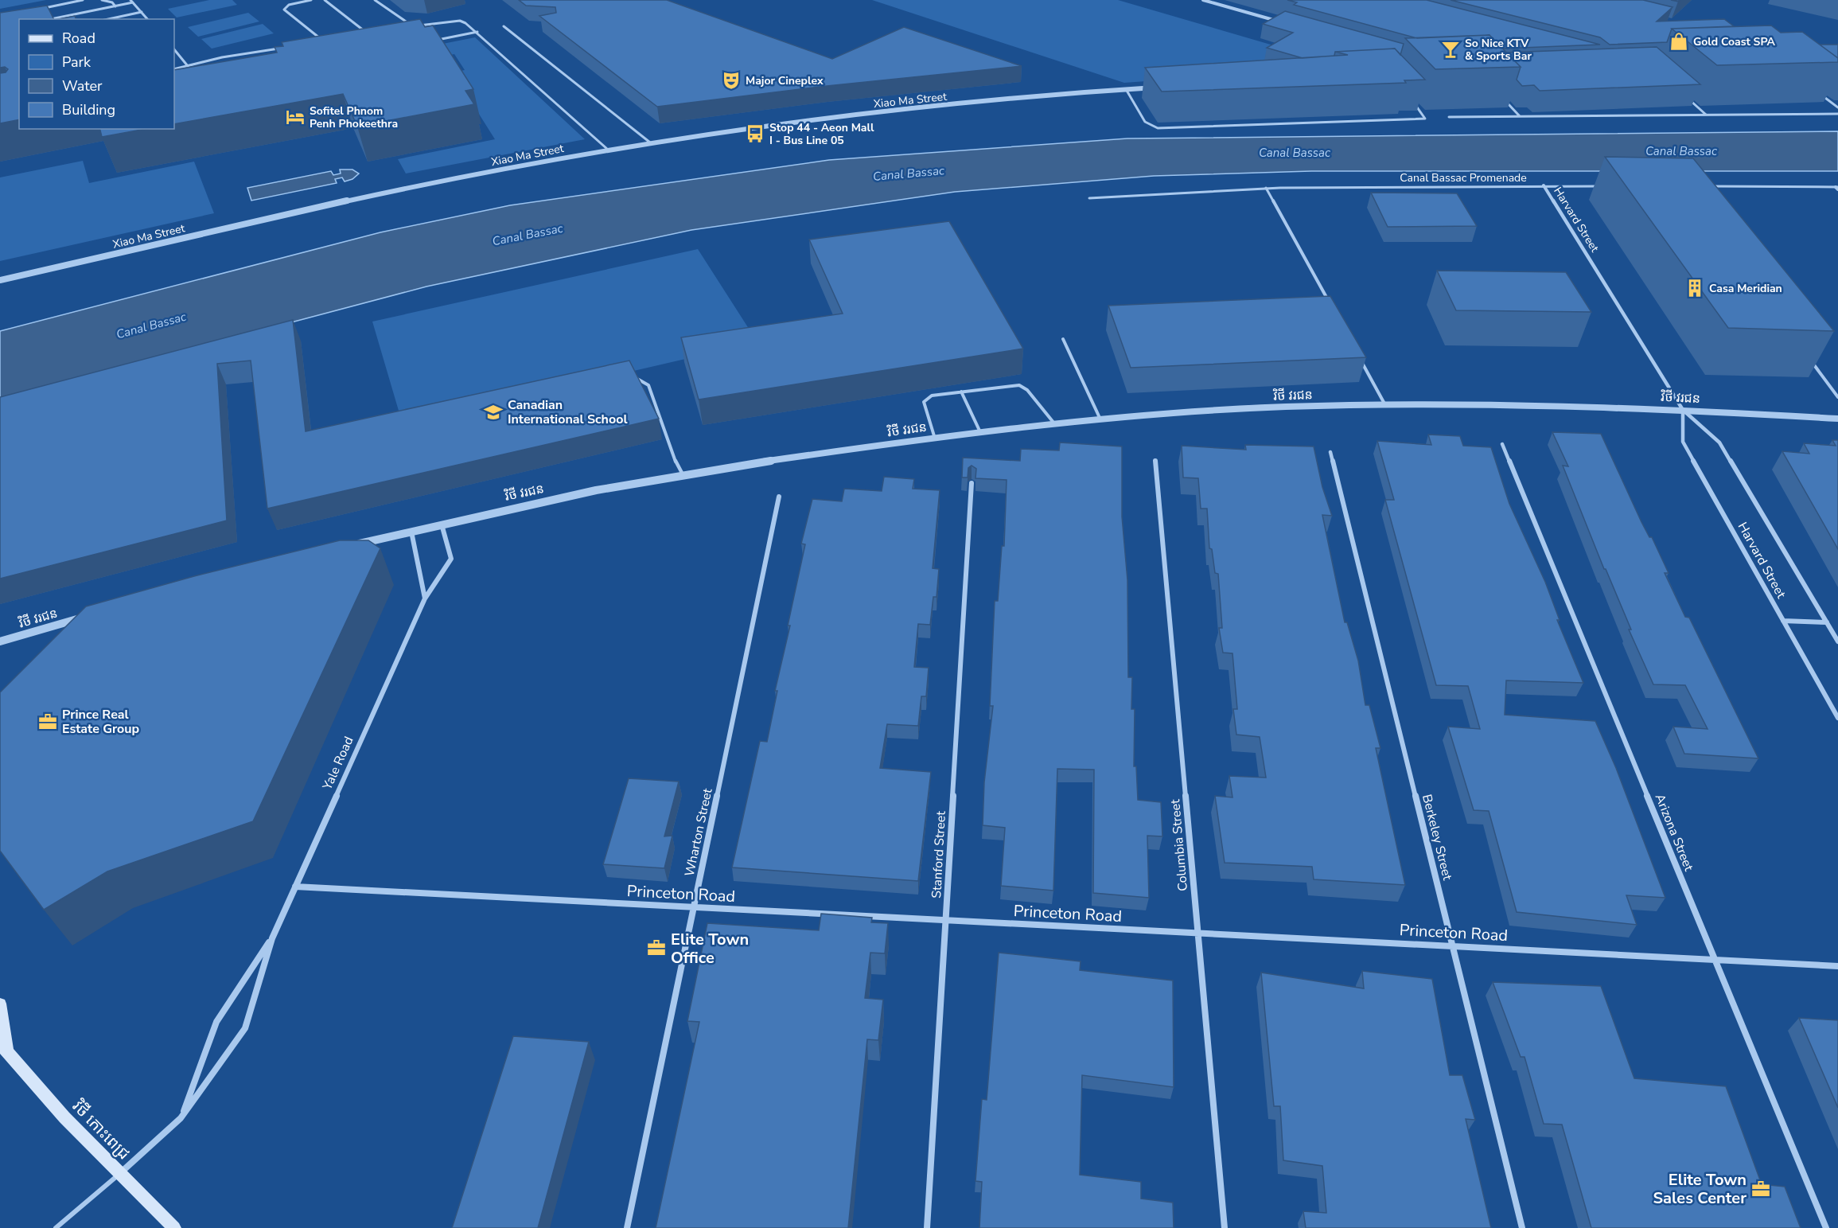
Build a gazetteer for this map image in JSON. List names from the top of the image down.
{
  "streets": {
    "main road": ["វិថី កោះពេជ្រ"],
    "street": [
      "Xiao Ma Street",
      "Canal Bassac Promenade",
      "Harvard Street",
      "វិថី វរជន",
      "Yale Road",
      "Wharton Street",
      "Arizona Street",
      "Berkeley Street",
      "Columbia Street",
      "Stanford Street",
      "Princeton Road"
    ]
  },
  "crossings": [
    ["Canal Bassac Promenade", "Harvard Street"],
    ["Harvard Street", "វិថី វរជន"],
    ["វិថី វរជន", "Yale Road"],
    ["Yale Road", "Princeton Road"],
    ["Yale Road", "វិថី កោះពេជ្រ"],
    ["Wharton Street", "Princeton Road"],
    ["Arizona Street", "Princeton Road"],
    ["Berkeley Street", "Princeton Road"],
    ["Columbia Street", "Princeton Road"],
    ["Stanford Street", "Princeton Road"]
  ],
  "water": ["Canal Bassac"],
  "places": {
    "shop": ["Gold Coast SPA"],
    "bar": ["So Nice KTV & Sports Bar"],
    "theatre": ["Major Cineplex"],
    "hotel": ["Sofitel Phnom Penh Phokeethra"],
    "bus stop": ["Stop 44 - Aeon Mall I - Bus Line 05"],
    "building": ["Casa Meridian"],
    "school or university": ["Canadian International School"],
    "office": ["Prince Real Estate Group", "Elite Town Office", "Elite Town Sales Center"]
  },
  "legend": [
    "Road",
    "Park",
    "Water",
    "Building"
  ]
}
